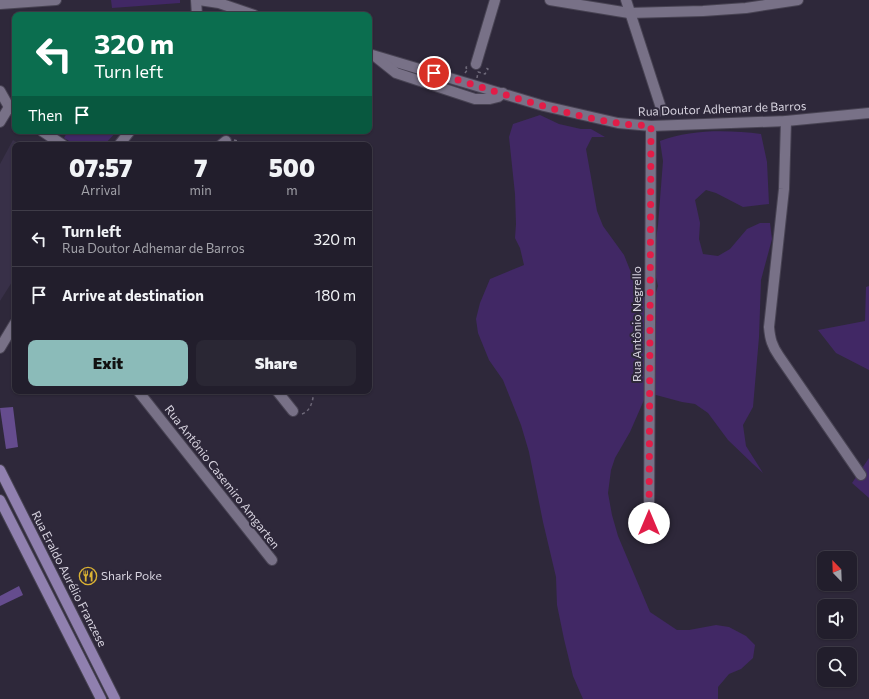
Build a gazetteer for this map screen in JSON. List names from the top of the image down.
{
  "streets": {
    "main road": ["Rua Eraldo Aurélio Franzese"],
    "street": ["Rua Doutor Adhemar de Barros", "Rua Antônio Negrello", "Rua Antônio Casemiro Amgarten"]
  },
  "crossings": [
    ["Rua Doutor Adhemar de Barros", "Rua Antônio Negrello"]
  ],
  "places": {
    "restaurant": ["Shark Poke"]
  },
  "north": "top left",
  "page": {
    "turn": ["320 m", "Turn left"],
    "then": "Then",
    "eta": [
      "07:57",
      "Arrival",
      "7",
      "min",
      "500",
      "m"
    ],
    "list": [
      {
        "name": "Turn left",
        "note": "Rua Doutor Adhemar de Barros",
        "value": "320 m"
      },
      {
        "name": "Arrive at destination",
        "value": "180 m"
      }
    ],
    "buttons": ["Exit", "Share"]
  }
}
